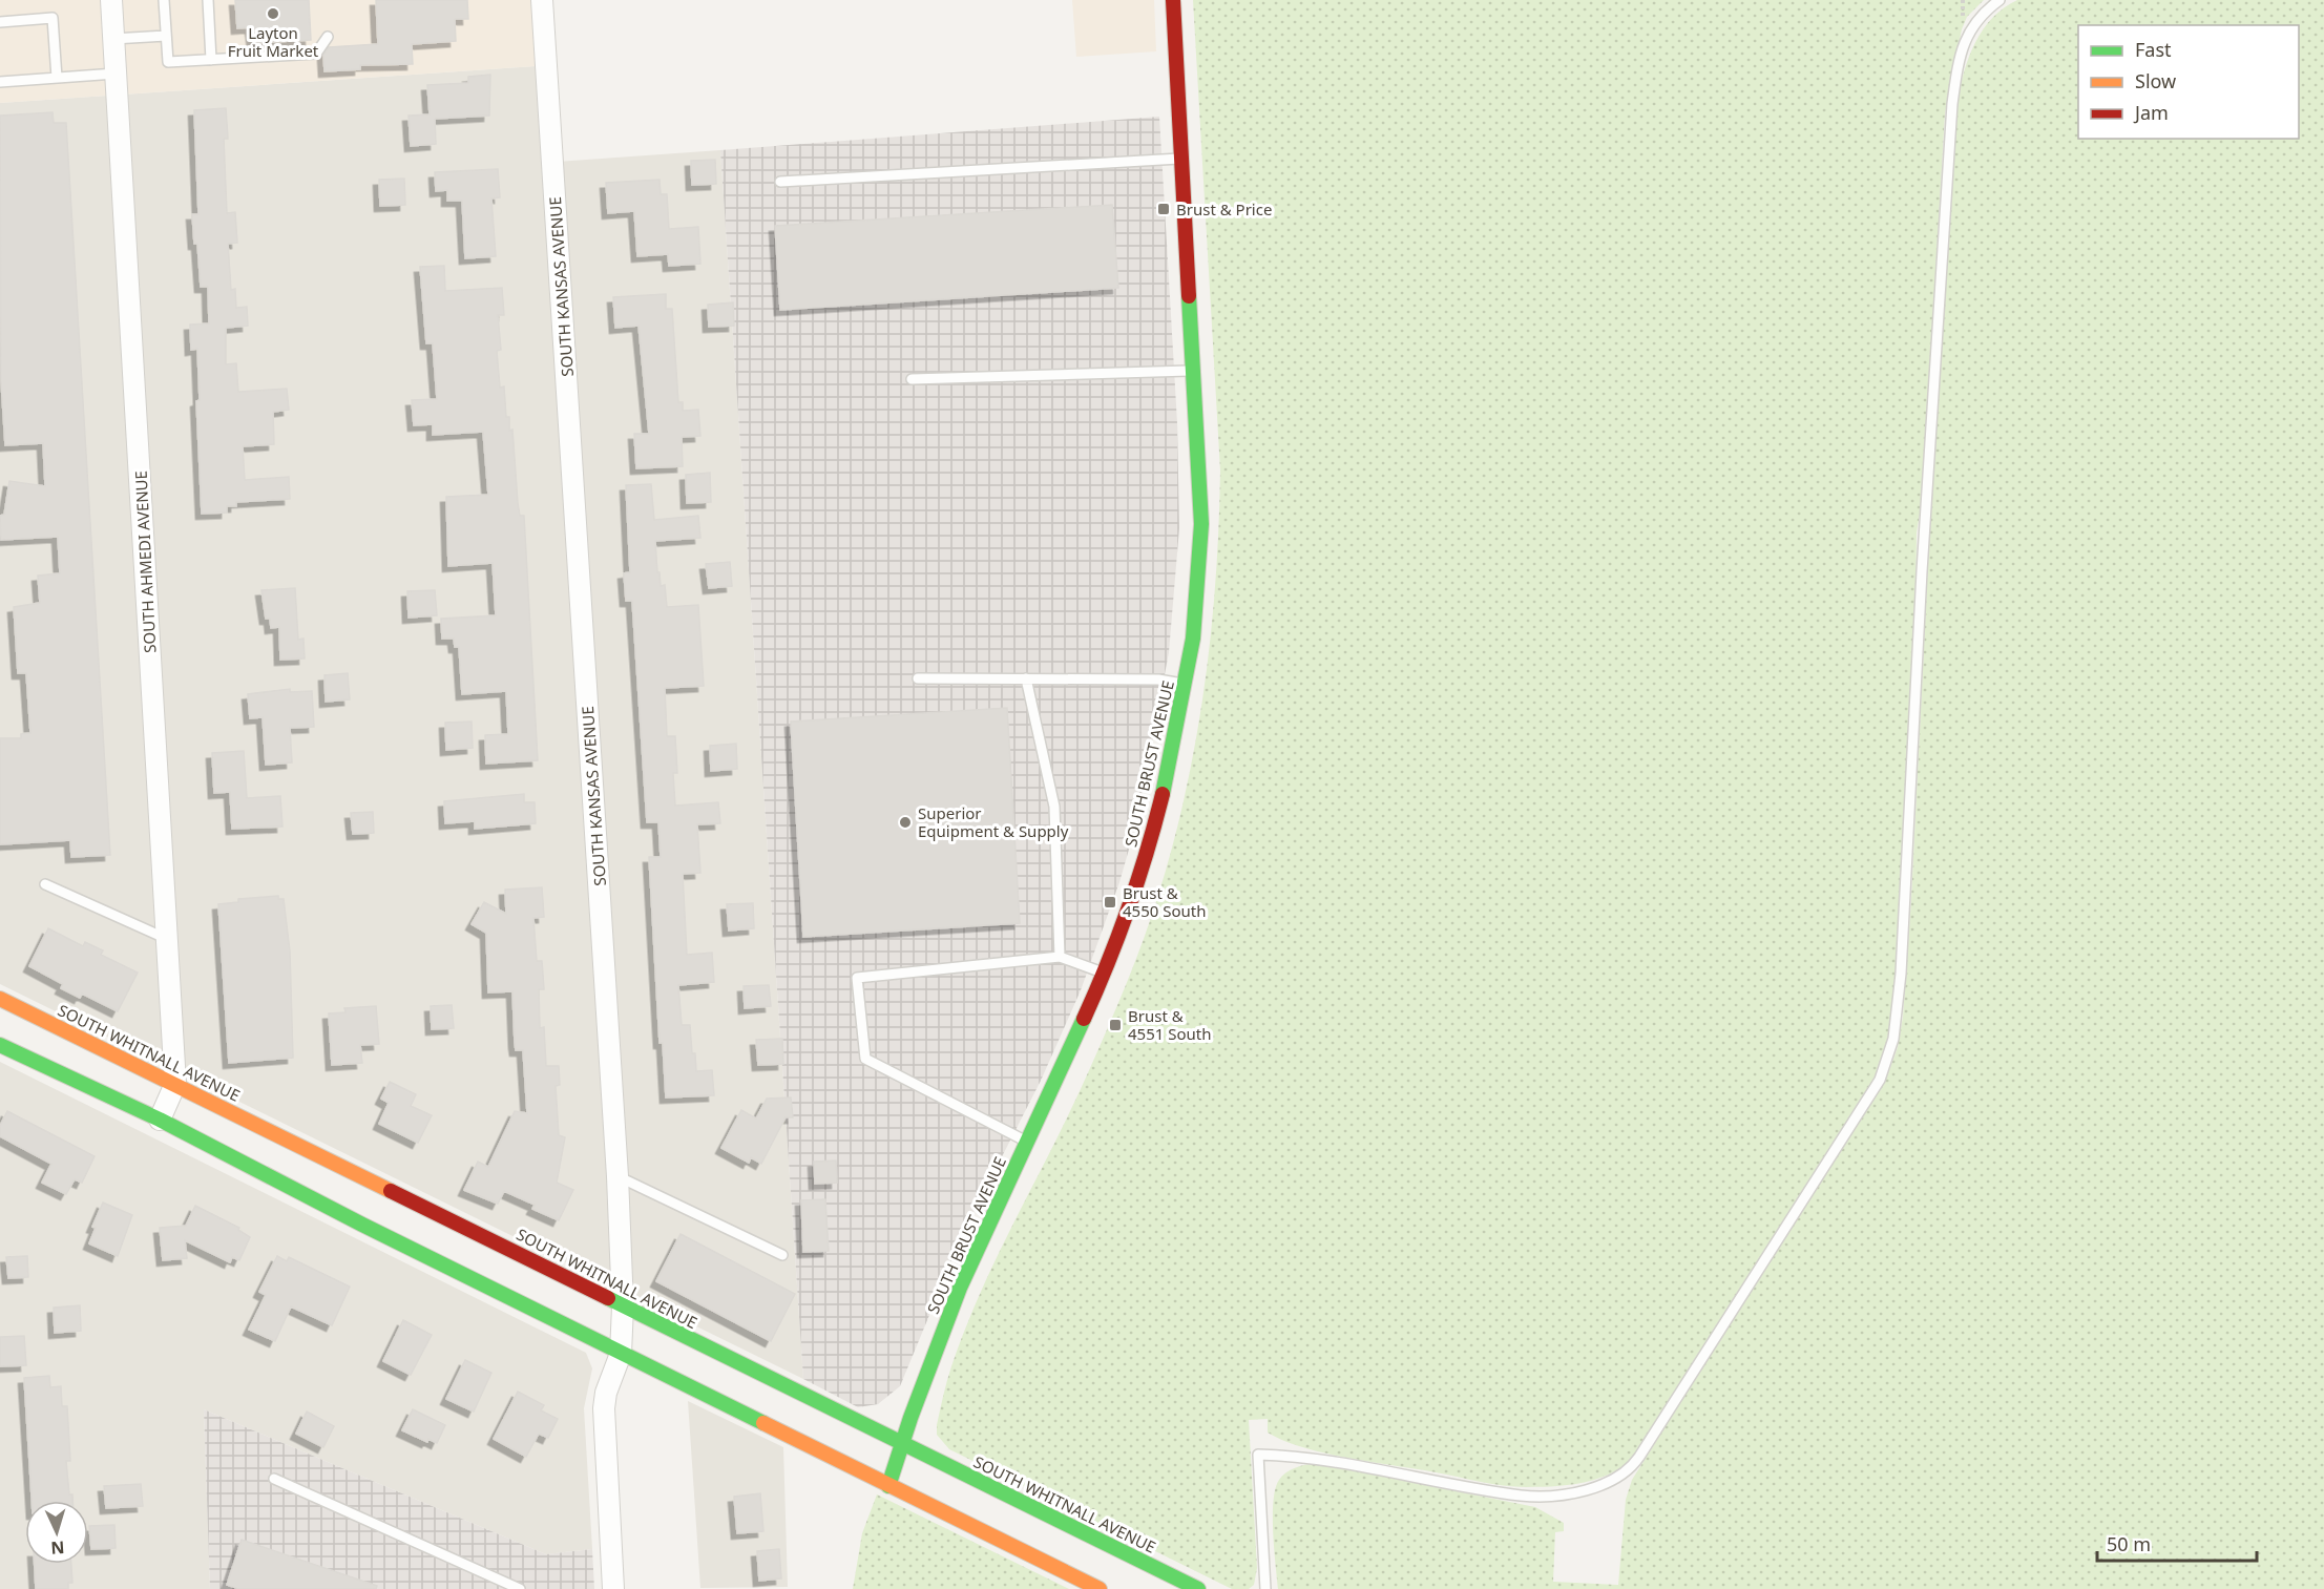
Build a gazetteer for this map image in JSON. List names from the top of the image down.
{
  "streets": {
    "street": [
      "SOUTH KANSAS AVENUE",
      "SOUTH AHMEDI AVENUE",
      "SOUTH BRUST AVENUE",
      "SOUTH WHITNALL AVENUE"
    ]
  },
  "crossings": [
    ["SOUTH KANSAS AVENUE", "SOUTH WHITNALL AVENUE"],
    ["SOUTH AHMEDI AVENUE", "SOUTH WHITNALL AVENUE"],
    ["SOUTH BRUST AVENUE", "SOUTH WHITNALL AVENUE"]
  ],
  "places": {
    "other": ["Layton Fruit Market", "Superior Equipment & Supply"],
    "transit": ["Brust & Price", "Brust & 4550 South", "Brust & 4551 South"]
  },
  "legend": ["Fast", "Slow", "Jam"],
  "scale_bar": "50 m",
  "north": "bottom"
}
